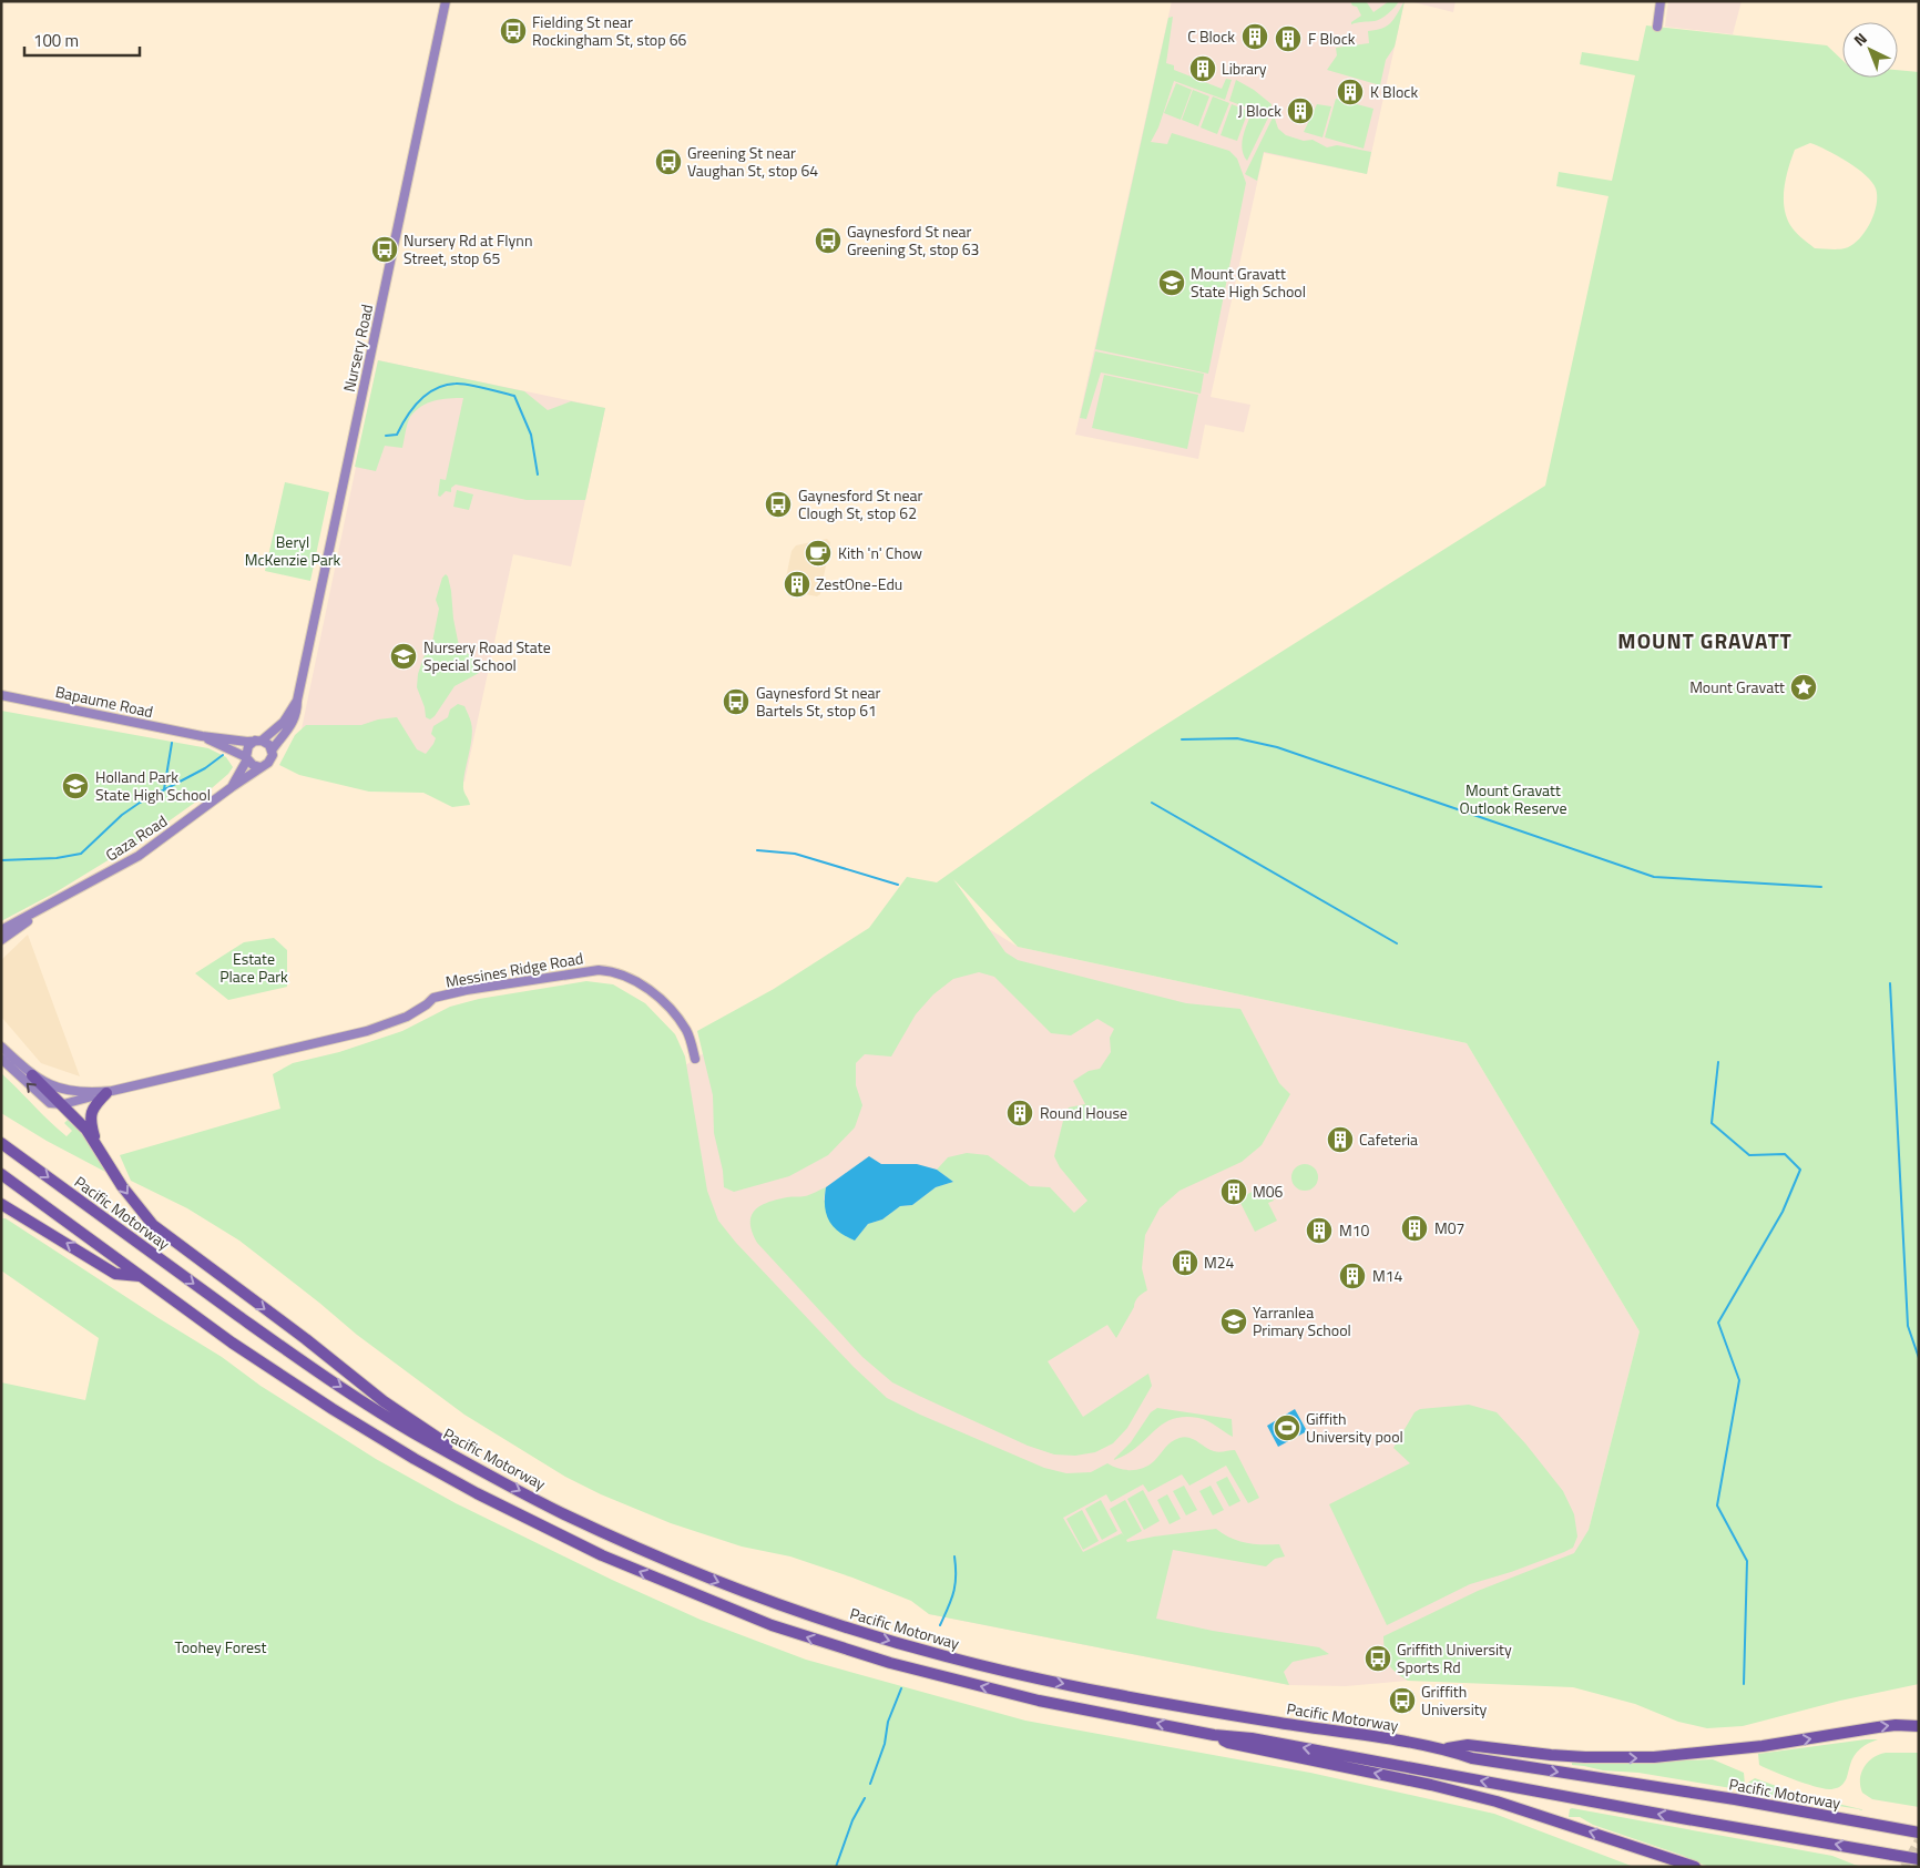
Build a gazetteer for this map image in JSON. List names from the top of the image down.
{
  "streets": {
    "highway": ["Pacific Motorway"],
    "main road": [
      "Nursery Road",
      "Bapaume Road",
      "Gaza Road",
      "Messines Ridge Road"
    ]
  },
  "crossings": [
    ["Nursery Road", "Bapaume Road"],
    ["Nursery Road", "Gaza Road"],
    ["Bapaume Road", "Gaza Road"]
  ],
  "districts": ["MOUNT GRAVATT"],
  "parks": [
    "Beryl McKenzie Park",
    "Mount Gravatt Outlook Reserve",
    "Estate Place Park",
    "Toohey Forest"
  ],
  "places": {
    "bus stop": [
      "Fielding St near Rockingham St, stop 66",
      "Greening St near Vaughan St, stop 64",
      "Gaynesford St near Greening St, stop 63",
      "Nursery Rd at Flynn Street, stop 65",
      "Gaynesford St near Clough St, stop 62",
      "Gaynesford St near Bartels St, stop 61",
      "Griffith University Sports Rd",
      "Griffith University"
    ],
    "building": [
      "C Block",
      "F Block",
      "Library",
      "K Block",
      "J Block",
      "ZestOne-Edu",
      "Round House",
      "Cafeteria",
      "M06",
      "M07",
      "M10",
      "M24",
      "M14"
    ],
    "school or university": [
      "Mount Gravatt State High School",
      "Nursery Road State Special School",
      "Holland Park State High School",
      "Yarranlea Primary School"
    ],
    "cafe": ["Kith 'n' Chow"],
    "place": ["Mount Gravatt"],
    "sports": ["Giffith University pool"]
  },
  "scale_bar": "100 m",
  "north": "top left"
}
